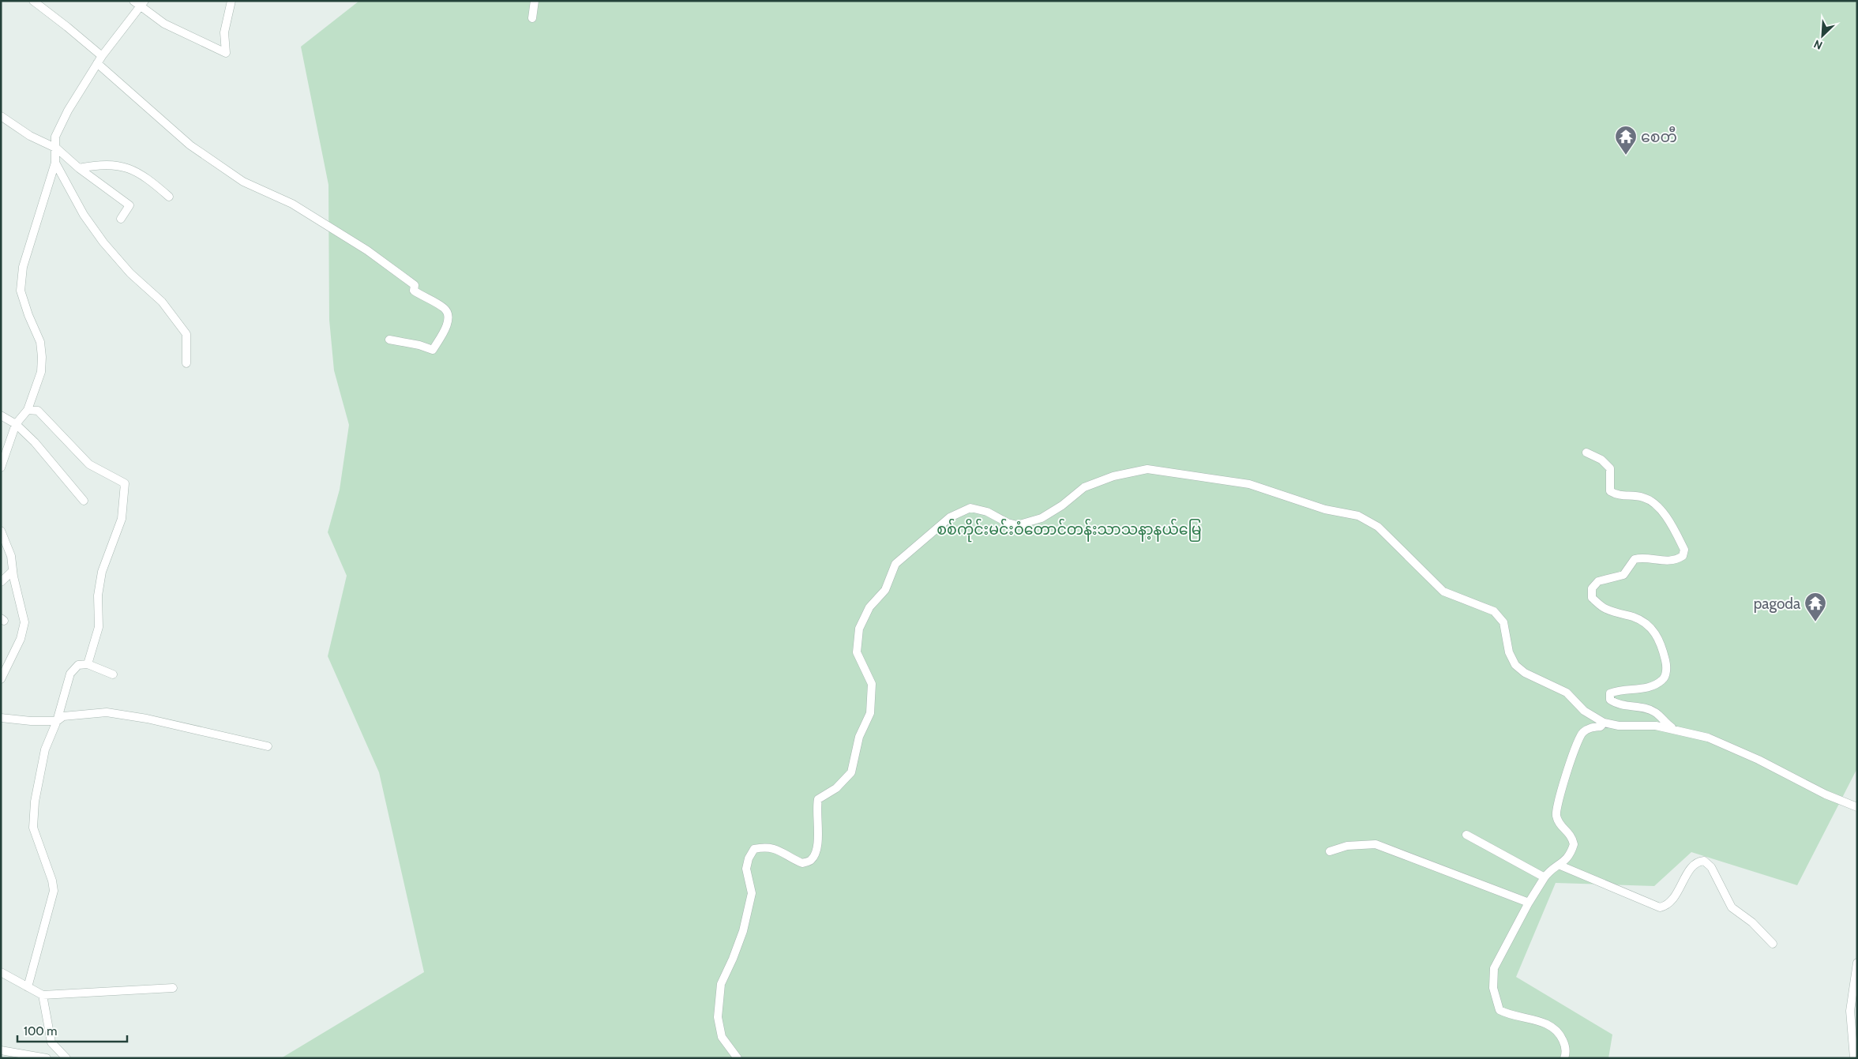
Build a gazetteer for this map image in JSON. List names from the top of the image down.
{
  "parks": ["စစ်ကိုင်းမင်းဝံတောင်တန်းသာသနာ့နယ်မြေ"],
  "places": {
    "temple": ["စေတီ", "pagoda"]
  },
  "scale_bar": "100 m",
  "north": "bottom left"
}
